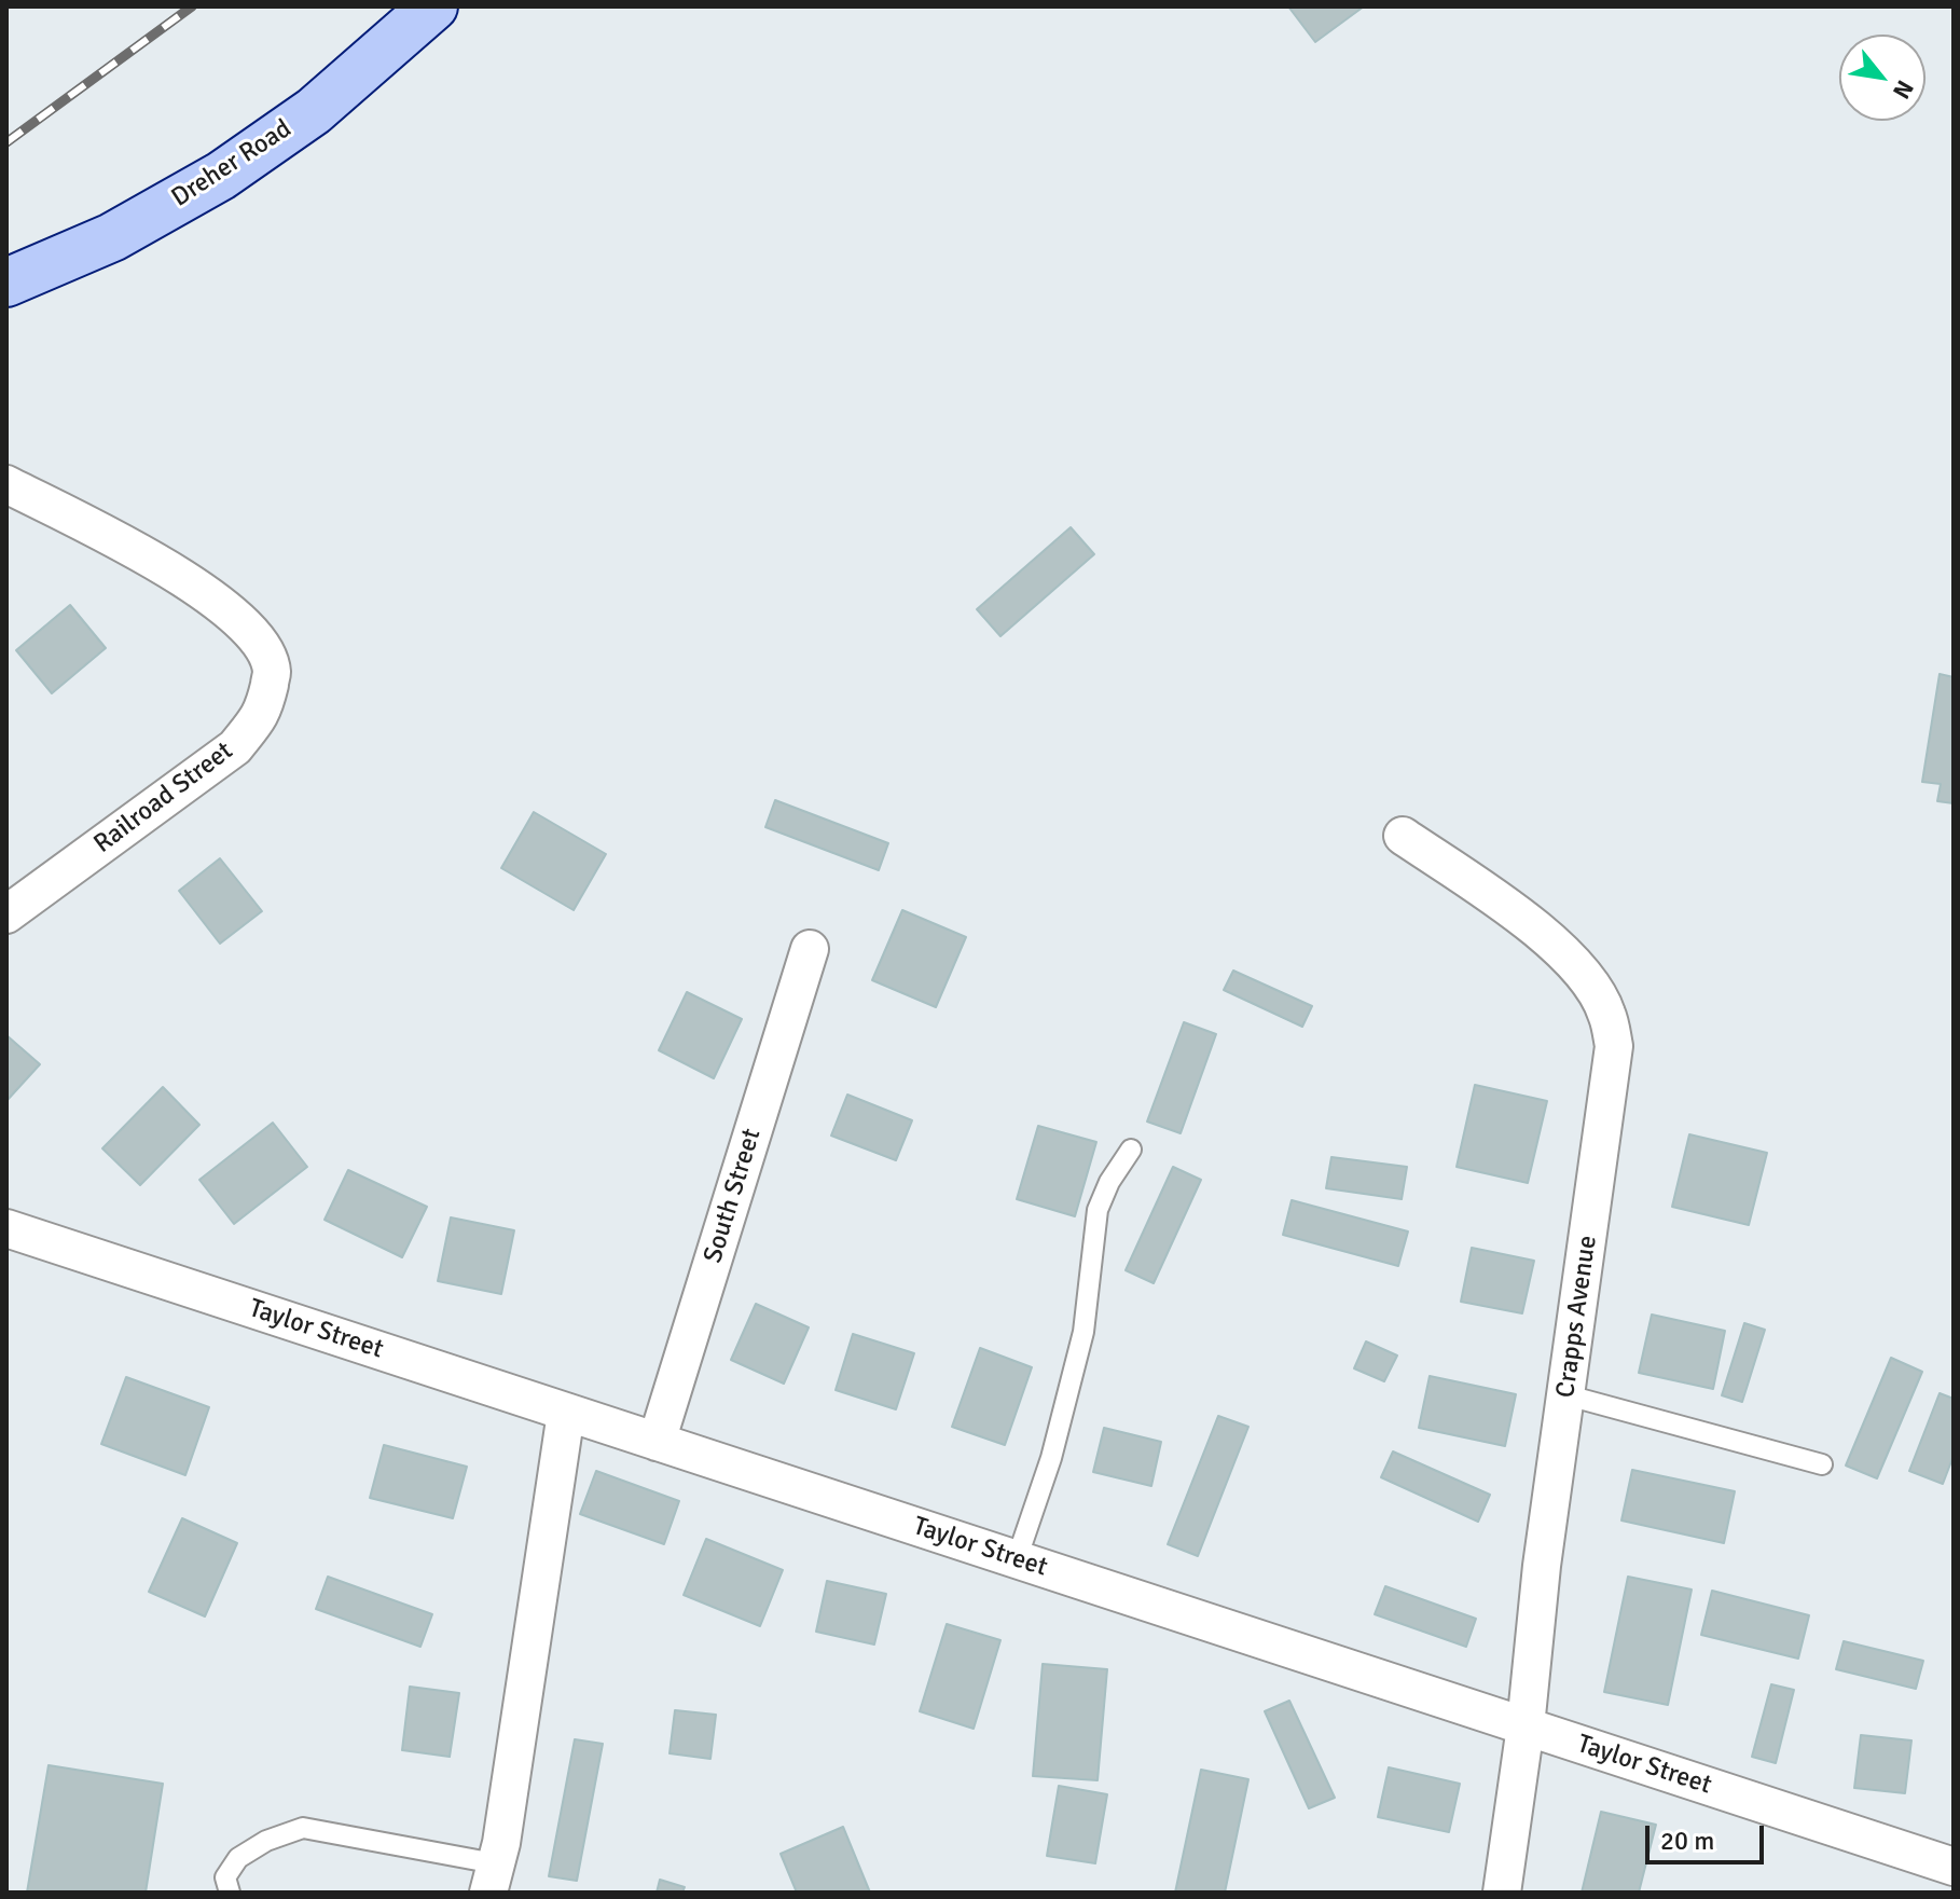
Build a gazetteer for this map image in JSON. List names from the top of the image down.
{
  "streets": {
    "street": [
      "Dreher Road",
      "Railroad Street",
      "South Street",
      "Crapps Avenue",
      "Taylor Street"
    ]
  },
  "crossings": [
    ["South Street", "Taylor Street"],
    ["Crapps Avenue", "Taylor Street"]
  ],
  "scale_bar": "20 m",
  "north": "bottom right"
}
